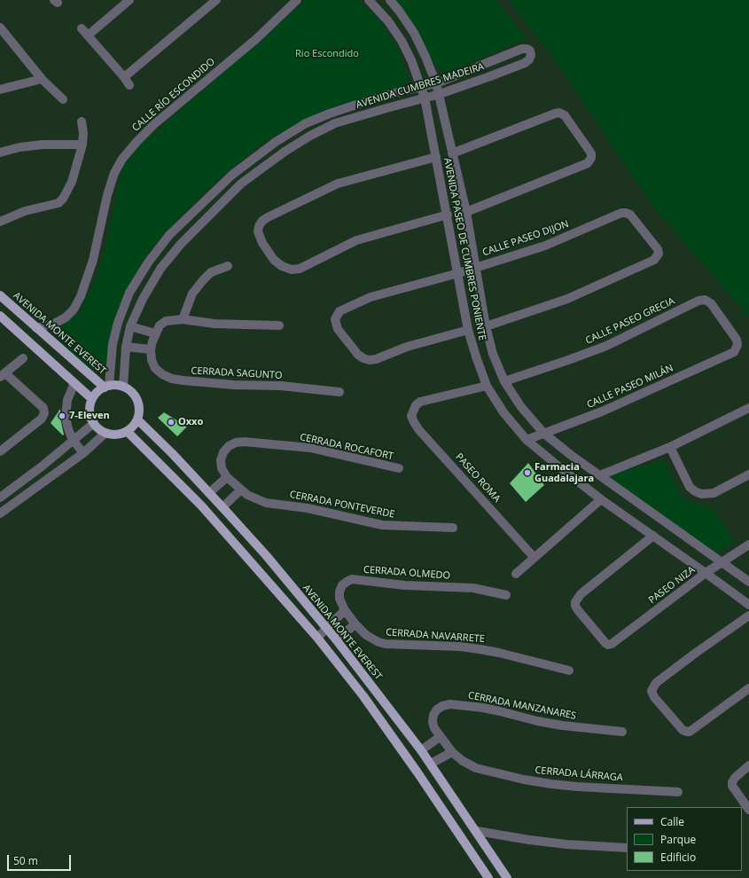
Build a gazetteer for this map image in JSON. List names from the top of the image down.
{
  "streets": {
    "main road": ["AVENIDA MONTE EVEREST"],
    "street": [
      "AVENIDA CUMBRES MADEIRA",
      "CALLE RÍO ESCONDIDO",
      "CALLE PASEO DIJON",
      "AVENIDA PASEO DE CUMBRES PONIENTE",
      "CALLE PASEO GRECIA",
      "CERRADA SAGUNTO",
      "CALLE PASEO MILÁN",
      "CERRADA ROCAFORT",
      "PASEO ROMA",
      "CERRADA PONTEVERDE",
      "CERRADA OLMEDO",
      "PASEO NIZA",
      "CERRADA NAVARRETE",
      "CERRADA MANZANARES",
      "CERRADA LÁRRAGA"
    ]
  },
  "crossings": [
    ["AVENIDA CUMBRES MADEIRA", "AVENIDA PASEO DE CUMBRES PONIENTE"],
    ["AVENIDA CUMBRES MADEIRA", "AVENIDA MONTE EVEREST"],
    ["CALLE RÍO ESCONDIDO", "AVENIDA MONTE EVEREST"],
    ["CALLE PASEO DIJON", "AVENIDA PASEO DE CUMBRES PONIENTE"],
    ["AVENIDA PASEO DE CUMBRES PONIENTE", "CALLE PASEO GRECIA"],
    ["AVENIDA PASEO DE CUMBRES PONIENTE", "CALLE PASEO MILÁN"],
    ["AVENIDA PASEO DE CUMBRES PONIENTE", "PASEO ROMA"],
    ["AVENIDA PASEO DE CUMBRES PONIENTE", "PASEO NIZA"],
    ["CALLE PASEO GRECIA", "CALLE PASEO MILÁN"],
    ["CERRADA ROCAFORT", "CERRADA PONTEVERDE"],
    ["CERRADA OLMEDO", "CERRADA NAVARRETE"],
    ["CERRADA MANZANARES", "CERRADA LÁRRAGA"]
  ],
  "parks": ["Rio Escondido"],
  "places": ["7-Eleven", "Oxxo", "Farmacia Guadalajara"],
  "legend": ["Calle", "Parque", "Edificio"],
  "scale_bar": "50 m"
}
